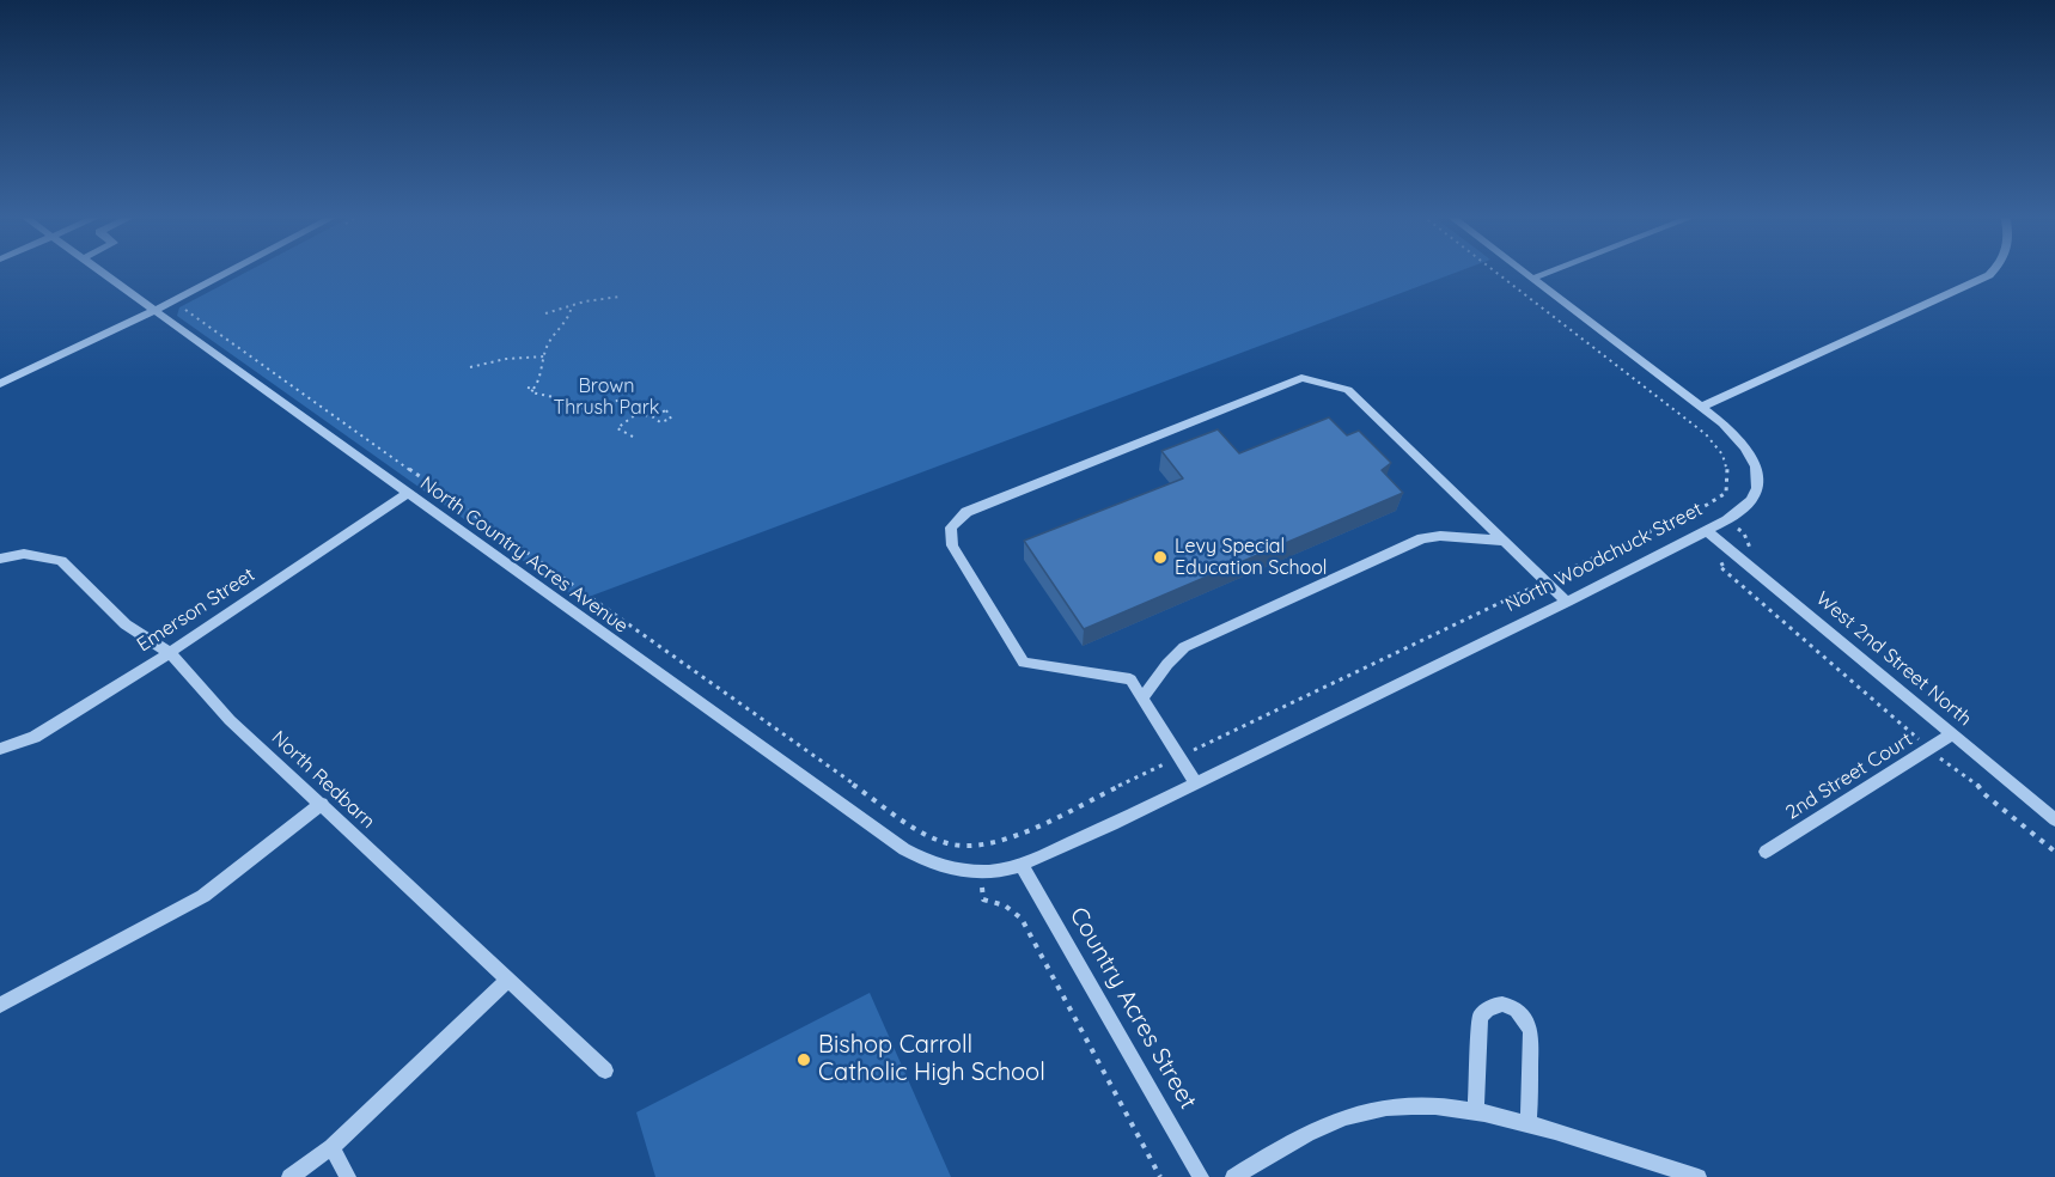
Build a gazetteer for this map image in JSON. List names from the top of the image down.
{
  "streets": {
    "street": [
      "North Country Acres Avenue",
      "North Woodchuck Street",
      "Emerson Street",
      "West 2nd Street North",
      "2nd Street Court",
      "North Redbarn",
      "Country Acres Street"
    ]
  },
  "crossings": [
    ["North Country Acres Avenue", "North Woodchuck Street"],
    ["North Country Acres Avenue", "Emerson Street"],
    ["North Country Acres Avenue", "Country Acres Street"],
    ["North Woodchuck Street", "West 2nd Street North"],
    ["North Woodchuck Street", "Country Acres Street"],
    ["Emerson Street", "North Redbarn"],
    ["West 2nd Street North", "2nd Street Court"]
  ],
  "parks": ["Brown Thrush Park"],
  "places": ["Levy Special Education School", "Bishop Carroll Catholic High School"]
}
